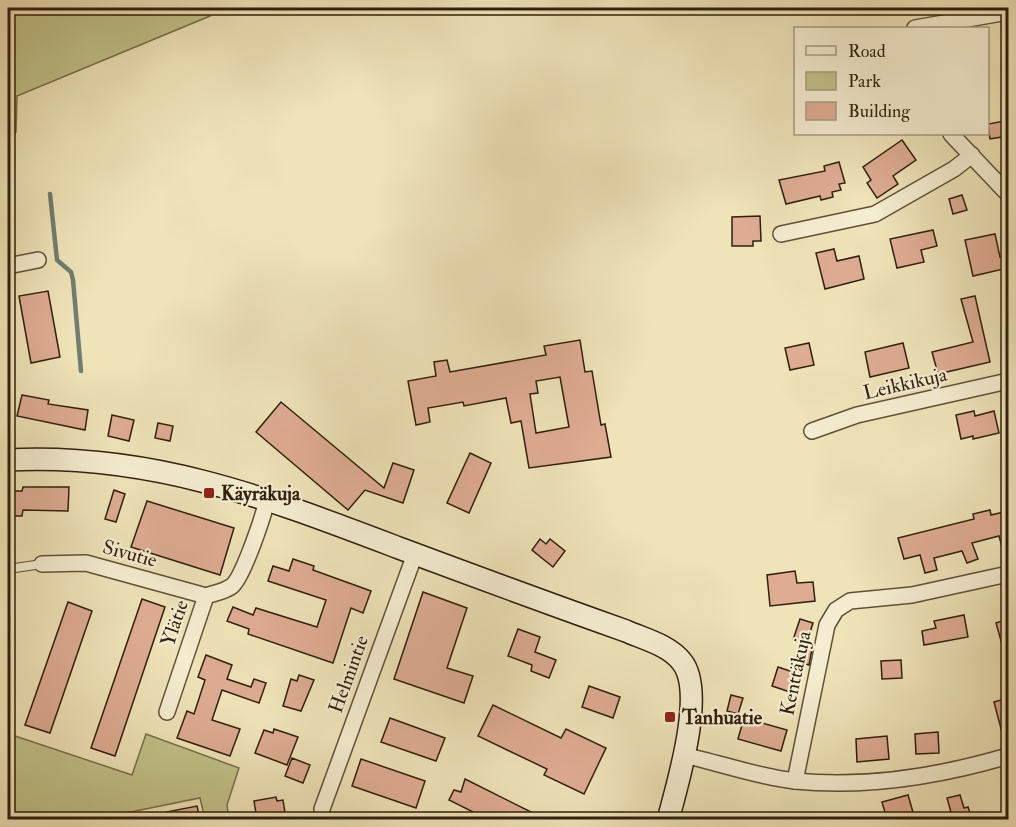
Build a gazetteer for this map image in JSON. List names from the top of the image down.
{
  "streets": {
    "street": [
      "Leikkikuja",
      "Sivutie",
      "Ylätie",
      "Kenttäkuja",
      "Helmintie"
    ]
  },
  "crossings": [
    ["Sivutie", "Ylätie"]
  ],
  "places": {
    "transit": ["Käyräkuja", "Tanhuatie"]
  },
  "legend": ["Road", "Park", "Building"]
}
